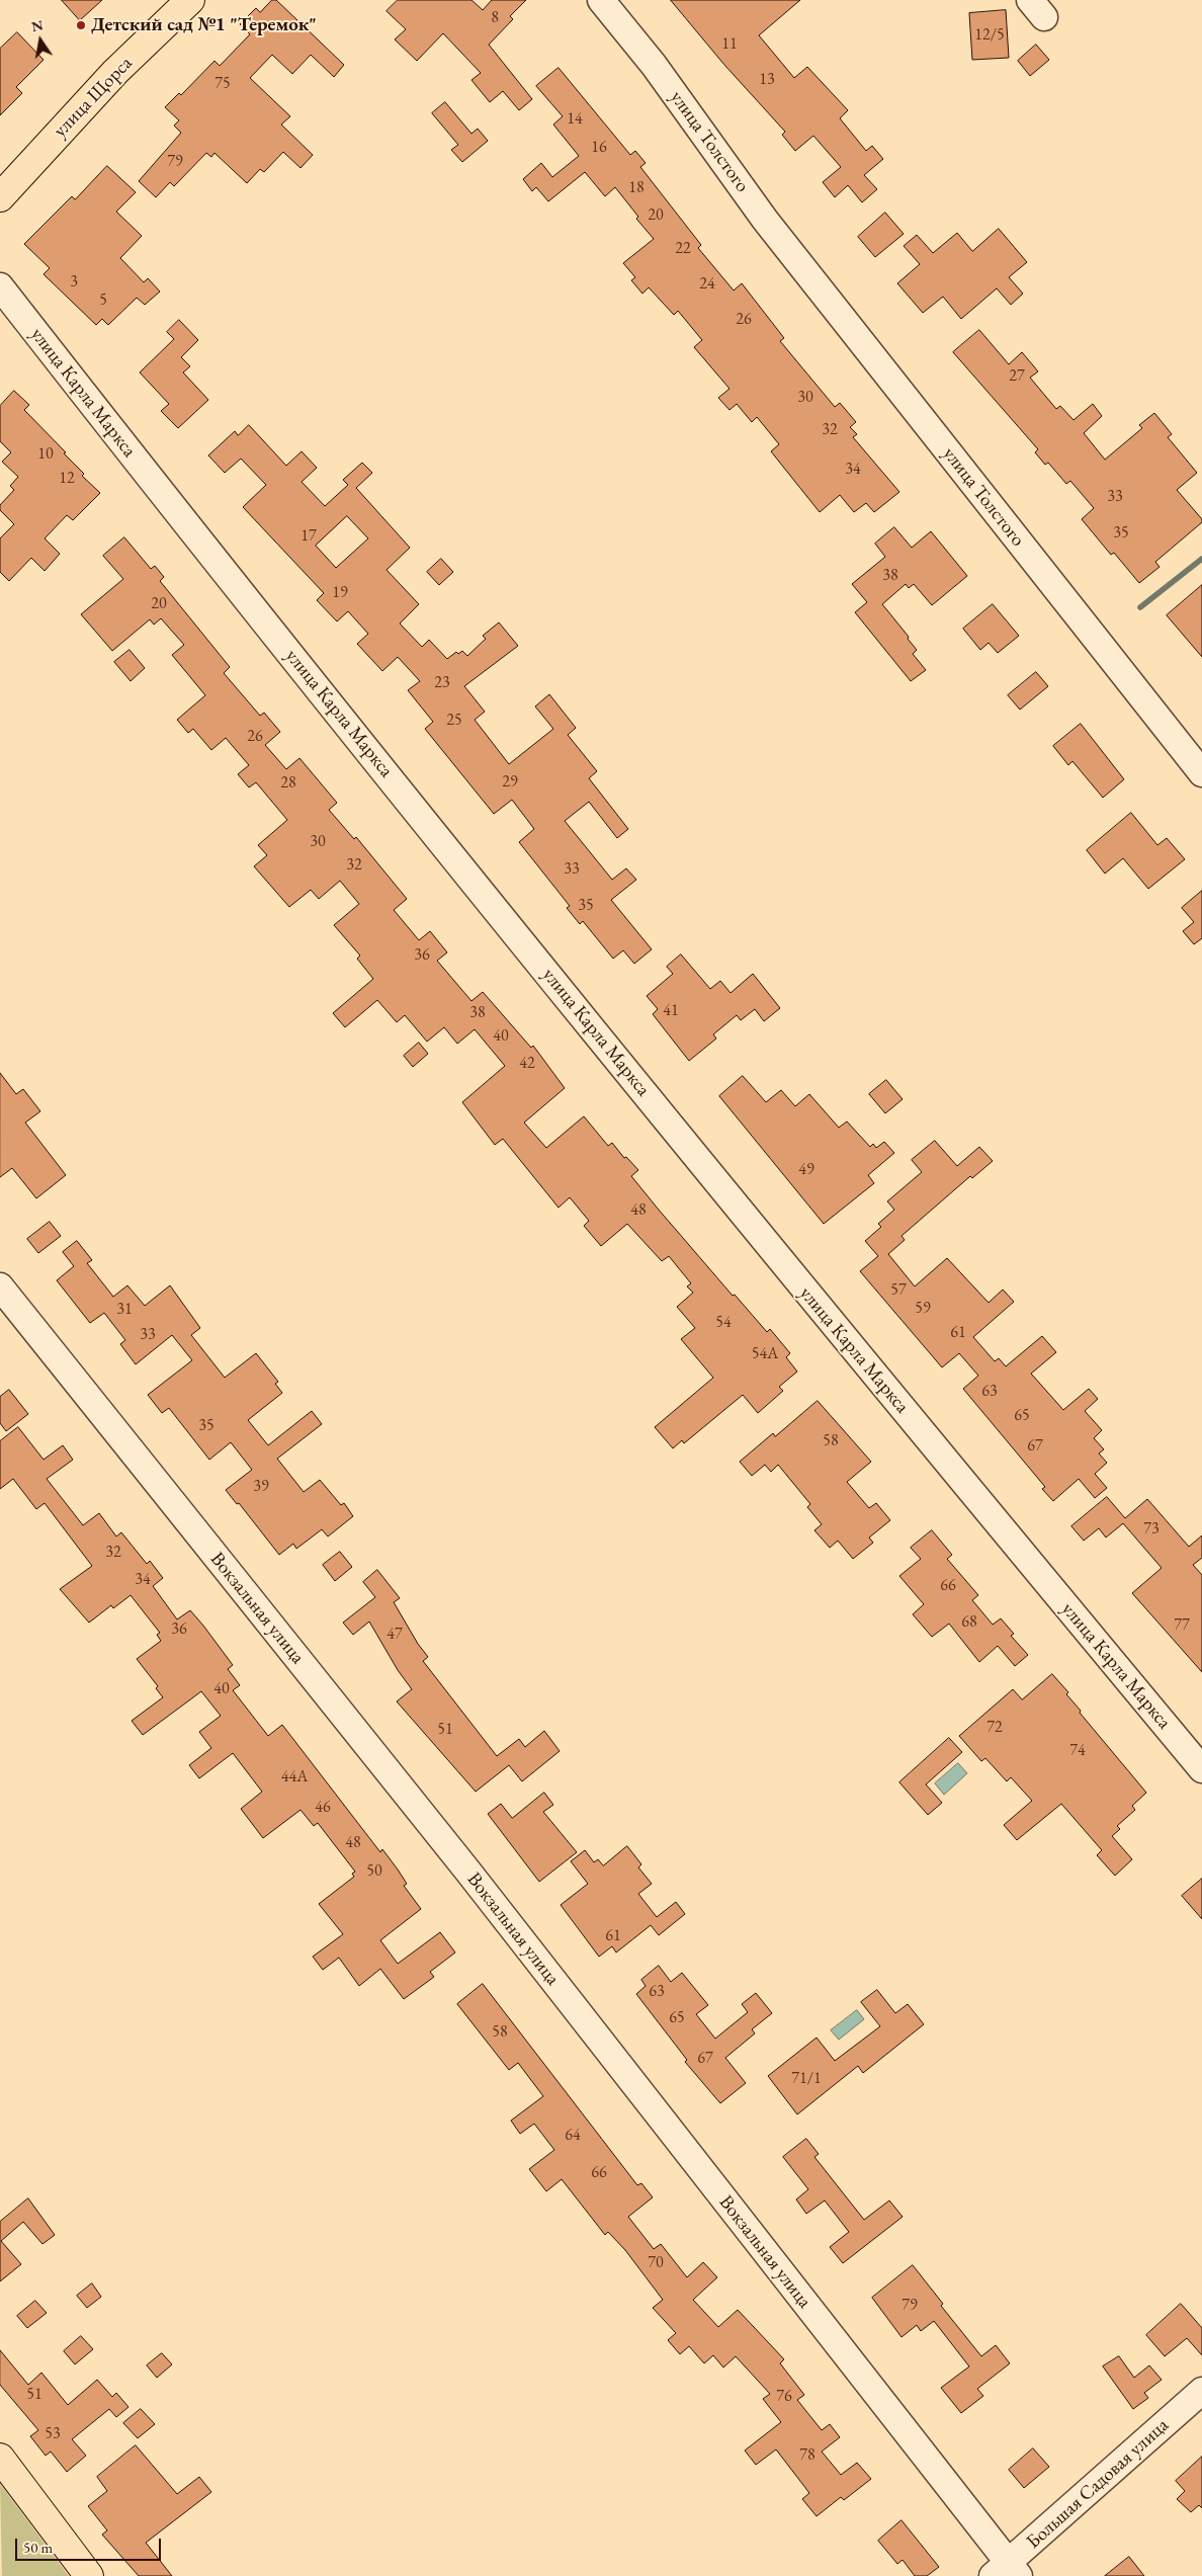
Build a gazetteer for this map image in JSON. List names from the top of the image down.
{
  "streets": {
    "main road": ["улица Щорса"],
    "street": [
      "улица Толстого",
      "улица Карла Маркса",
      "Вокзальная улица",
      "Большая Садовая улица"
    ]
  },
  "crossings": [
    ["Вокзальная улица", "Большая Садовая улица"]
  ],
  "places": ["Детский сад №1 \"Теремок\""],
  "house_numbers": [
    "8",
    "12/5",
    "11",
    "13",
    "75",
    "14",
    "16",
    "79",
    "18",
    "20",
    "22",
    "3",
    "24",
    "5",
    "26",
    "27",
    "30",
    "32",
    "10",
    "34",
    "12",
    "33",
    "35",
    "17",
    "38",
    "19",
    "20",
    "23",
    "25",
    "26",
    "29",
    "28",
    "30",
    "32",
    "33",
    "35",
    "36",
    "41",
    "38",
    "40",
    "42",
    "49",
    "48",
    "57",
    "59",
    "31",
    "54",
    "61",
    "33",
    "54А",
    "63",
    "65",
    "35",
    "58",
    "67",
    "39",
    "73",
    "32",
    "34",
    "66",
    "68",
    "77",
    "36",
    "47",
    "40",
    "72",
    "51",
    "74",
    "44А",
    "46",
    "48",
    "50",
    "61",
    "63",
    "65",
    "58",
    "67",
    "71/1",
    "64",
    "66",
    "70",
    "79",
    "51",
    "76",
    "53",
    "78"
  ],
  "scale_bar": "50 m",
  "north": "top"
}
